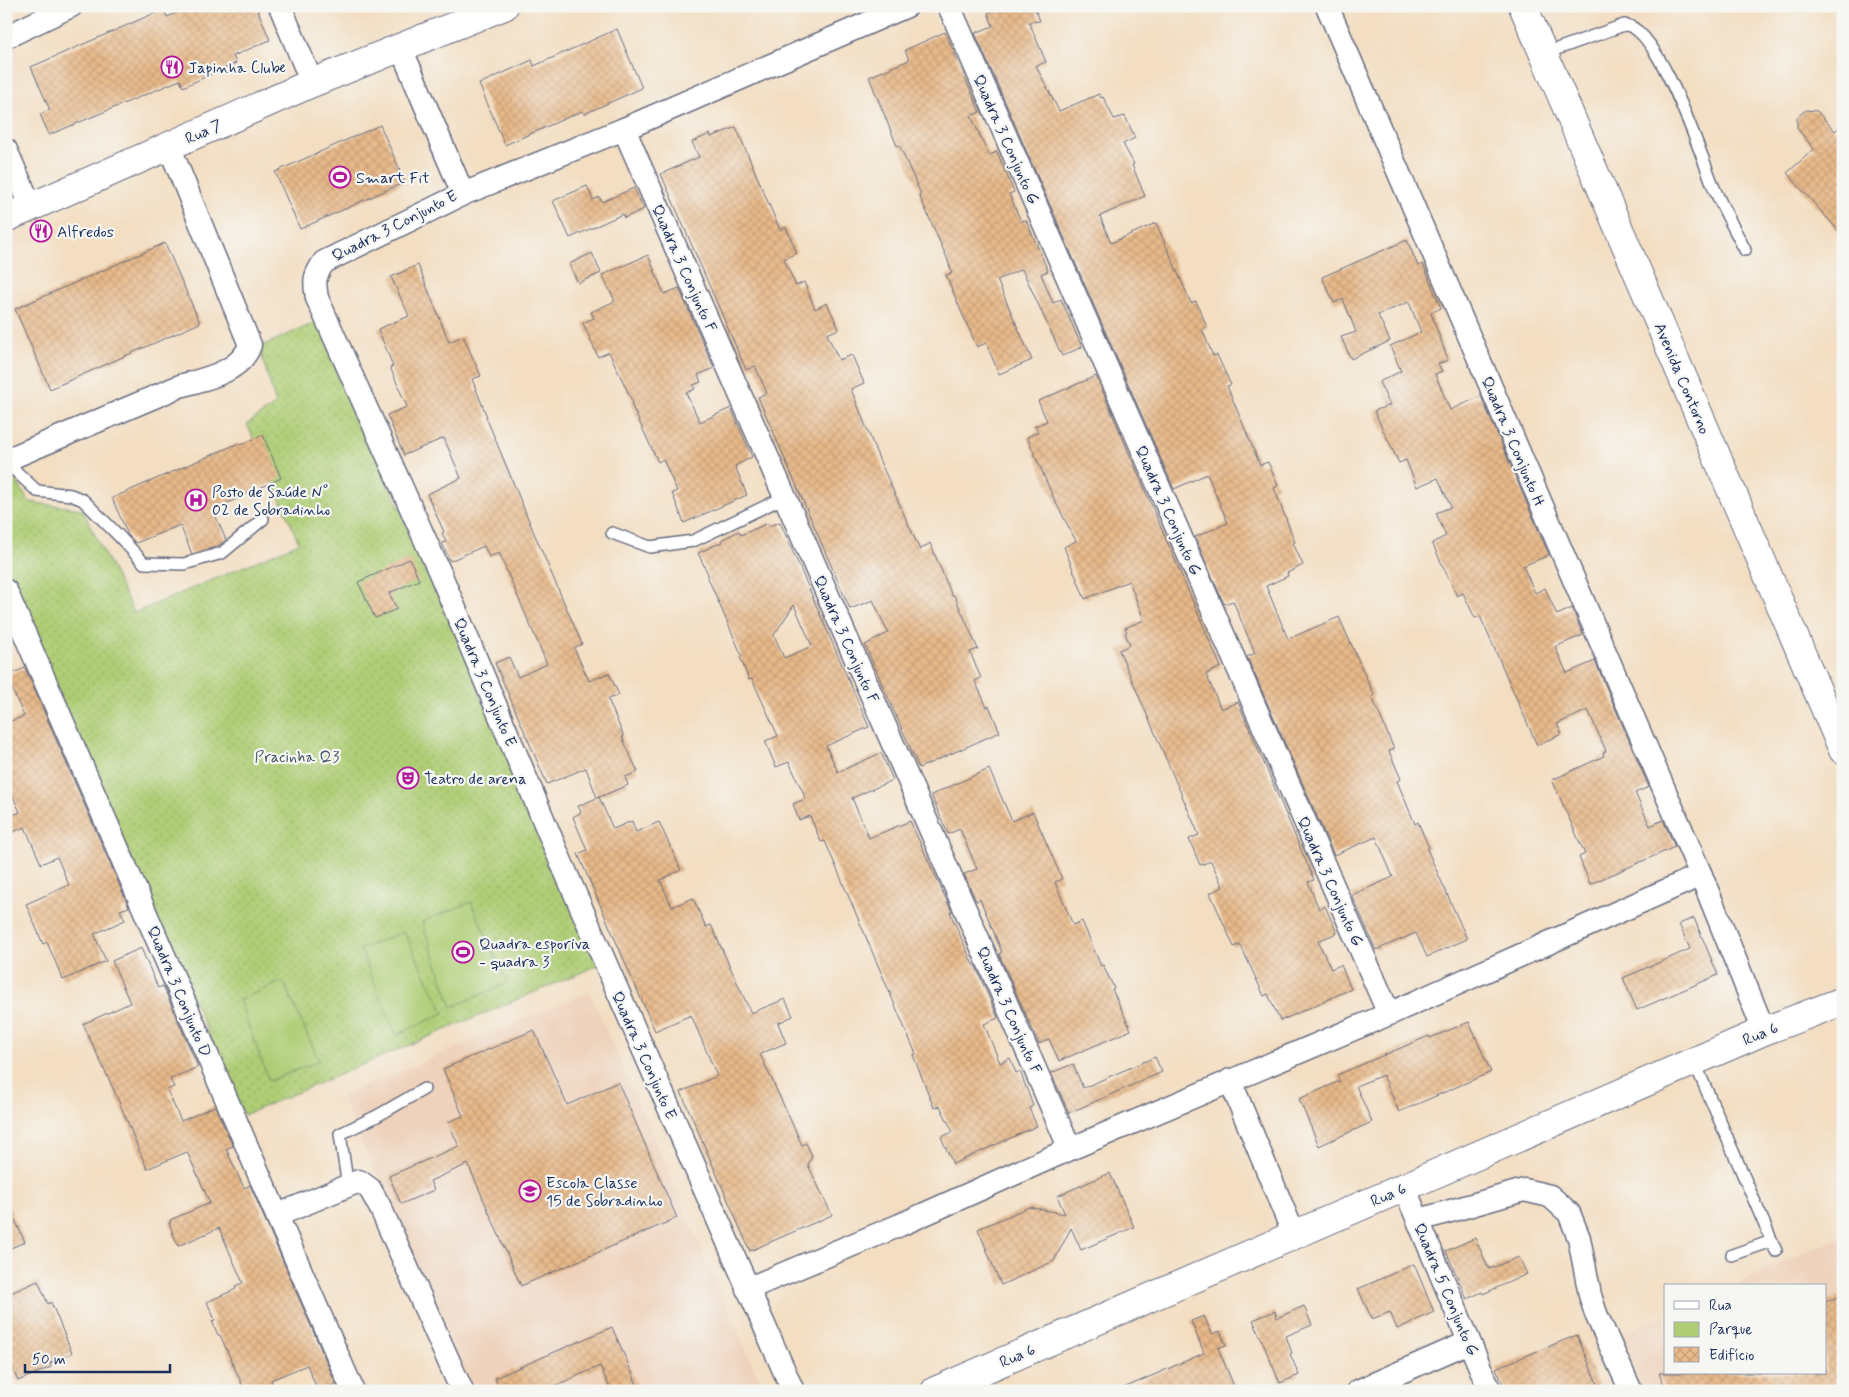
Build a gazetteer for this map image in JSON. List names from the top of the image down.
{
  "streets": {
    "main road": ["Rua 7", "Avenida Contorno", "Rua 6"],
    "street": [
      "Quadra 3 Conjunto G",
      "Quadra 3 Conjunto E",
      "Quadra 3 Conjunto F",
      "Quadra 3 Conjunto H",
      "Quadra 3 Conjunto D",
      "Quadra 5 Conjunto G"
    ]
  },
  "crossings": [
    ["Rua 7", "Quadra 3 Conjunto E"],
    ["Quadra 3 Conjunto H", "Rua 6"],
    ["Rua 6", "Quadra 5 Conjunto G"]
  ],
  "parks": ["Pracinha Q3"],
  "places": {
    "restaurant": ["Japinha Clube", "Alfredos"],
    "sports": ["Smart Fit", "Quadra esporiva - quadra 3"],
    "hospital": ["Posto de Saúde N° 02 de Sobradinho"],
    "theatre": ["Teatro de arena"],
    "school or university": ["Escola Classe 15 de Sobradinho"]
  },
  "legend": ["Rua", "Parque", "Edifício"],
  "scale_bar": "50 m"
}
